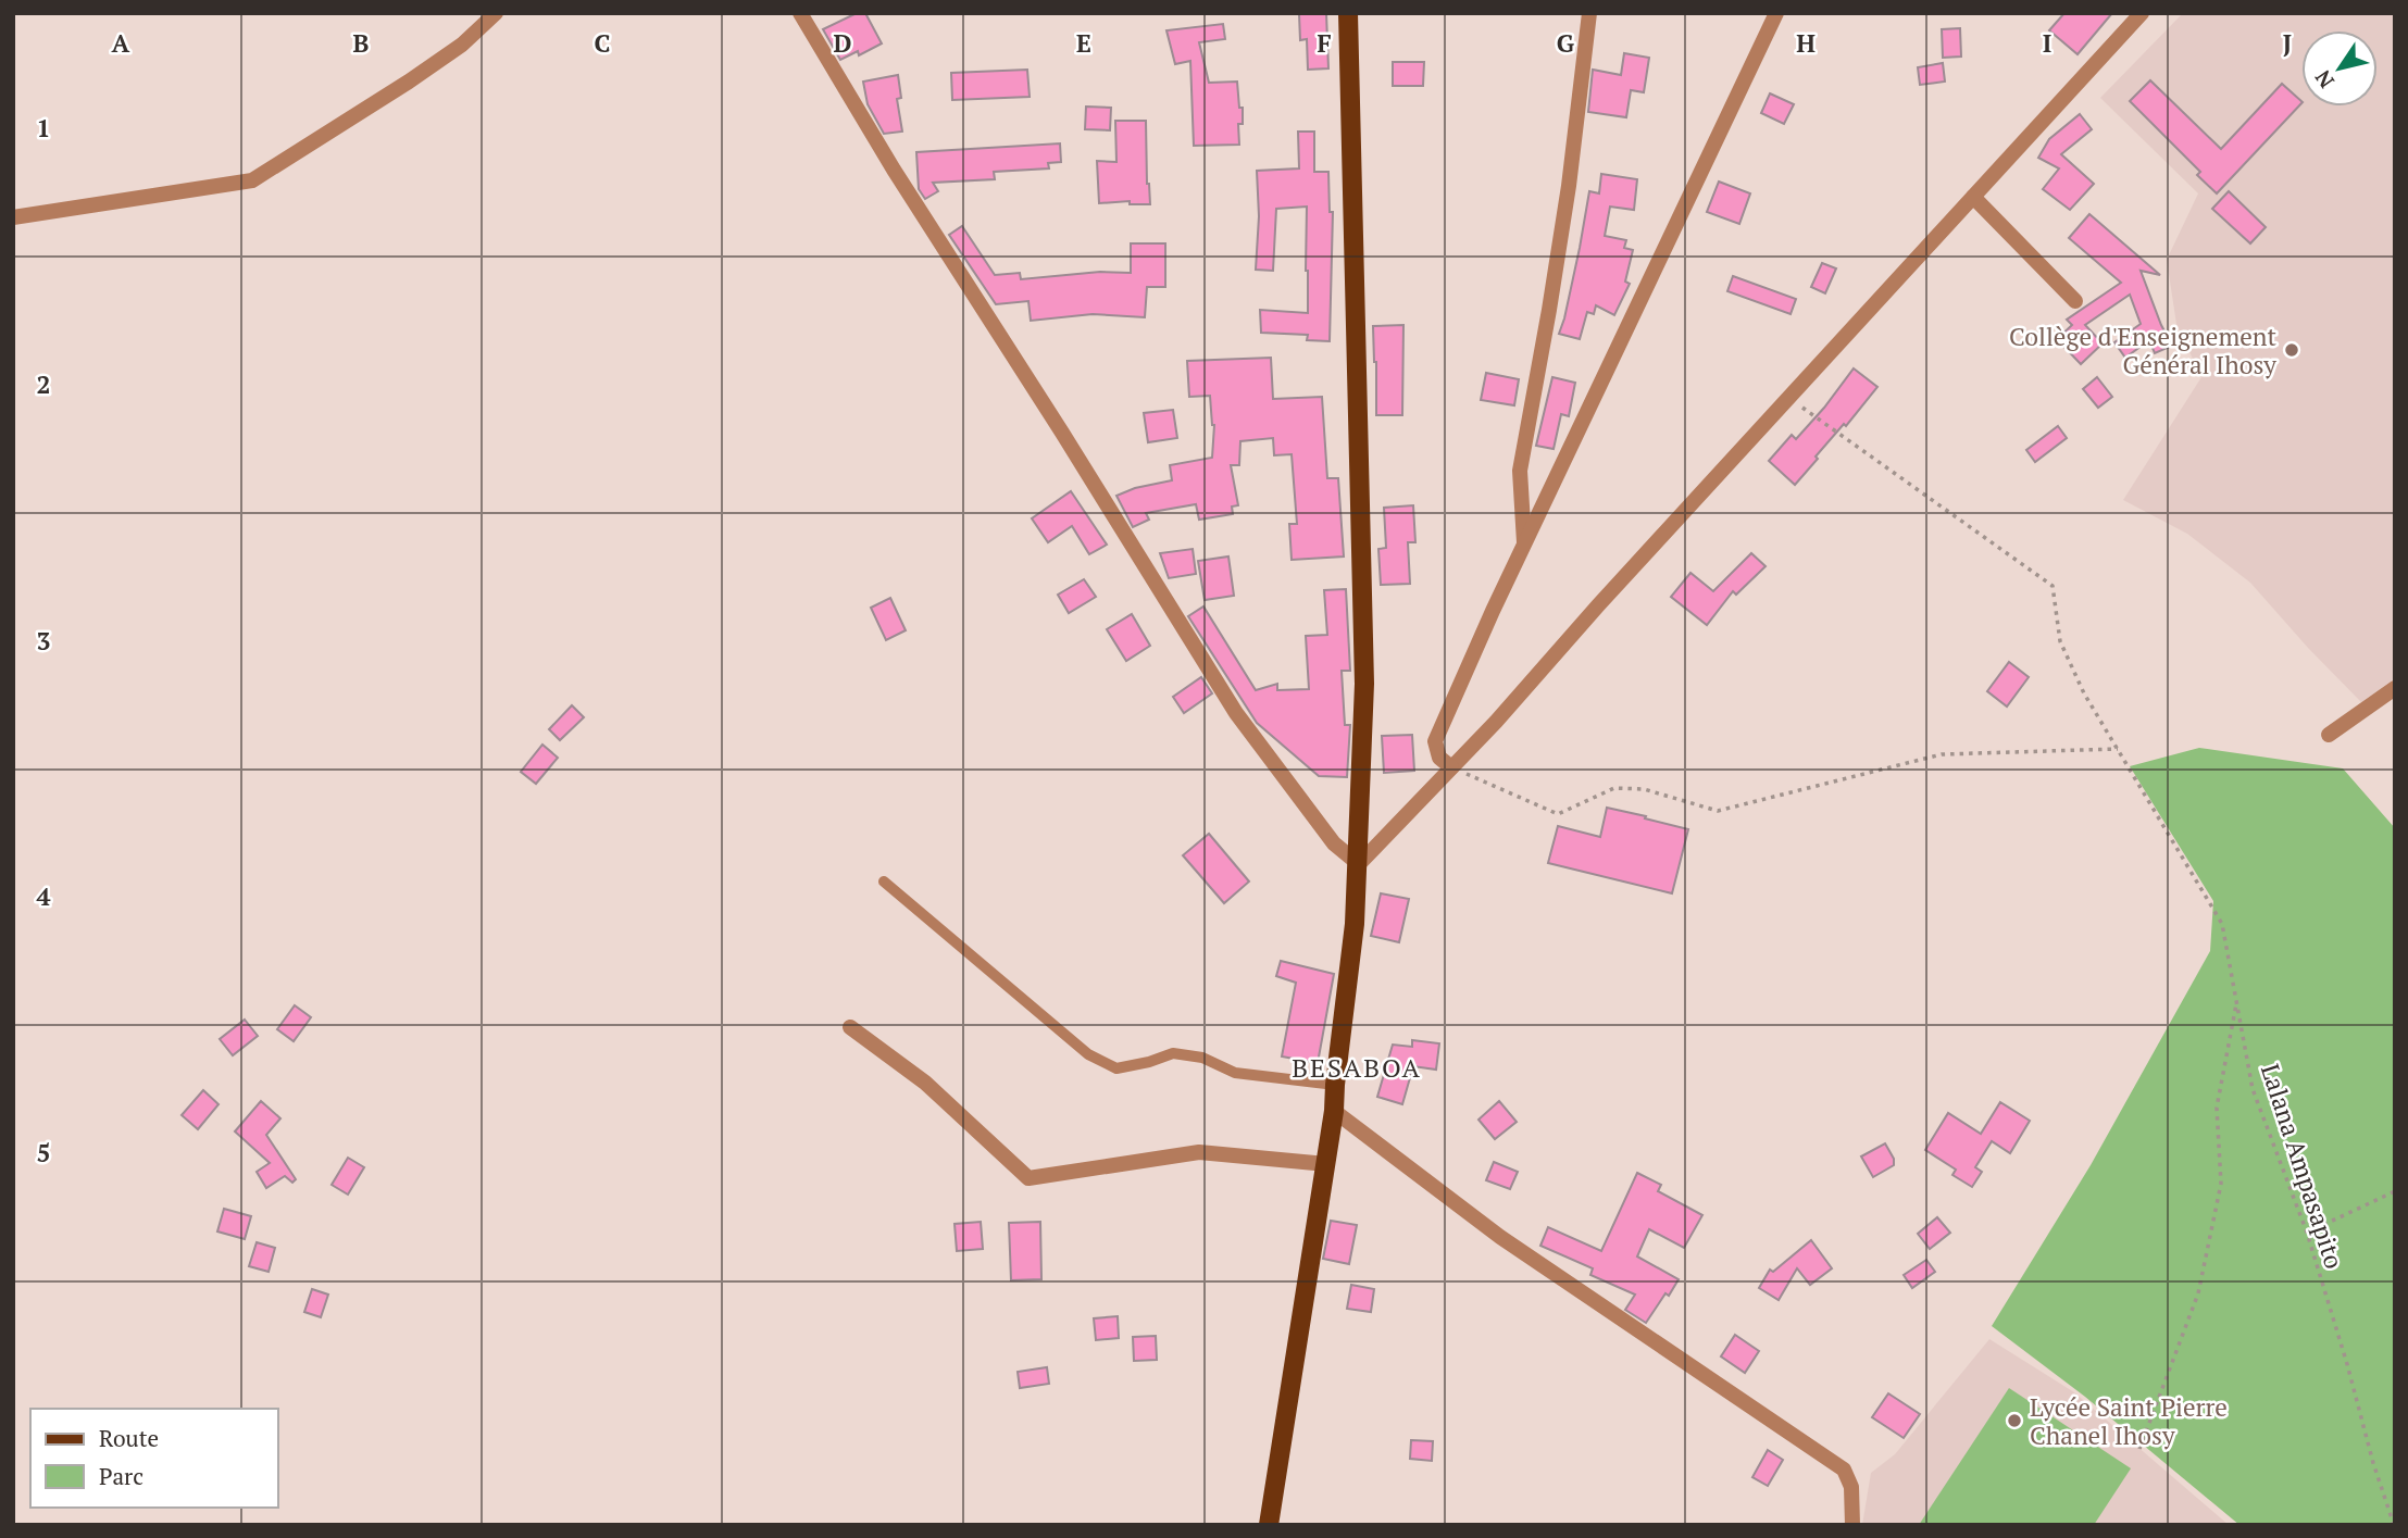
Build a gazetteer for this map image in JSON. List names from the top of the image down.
{
  "streets": {
    "path": ["Lalana Ampasapito"]
  },
  "districts": ["BESABOA"],
  "places": ["Collège d'Enseignement Général Ihosy", "Lycée Saint Pierre Chanel Ihosy"],
  "legend": ["Route", "Parc"],
  "north": "bottom left",
  "grid": {
    "columns": [
      "A",
      "B",
      "C",
      "D",
      "E",
      "F",
      "G",
      "H",
      "I",
      "J"
    ],
    "rows": [
      "1",
      "2",
      "3",
      "4",
      "5"
    ]
  }
}
